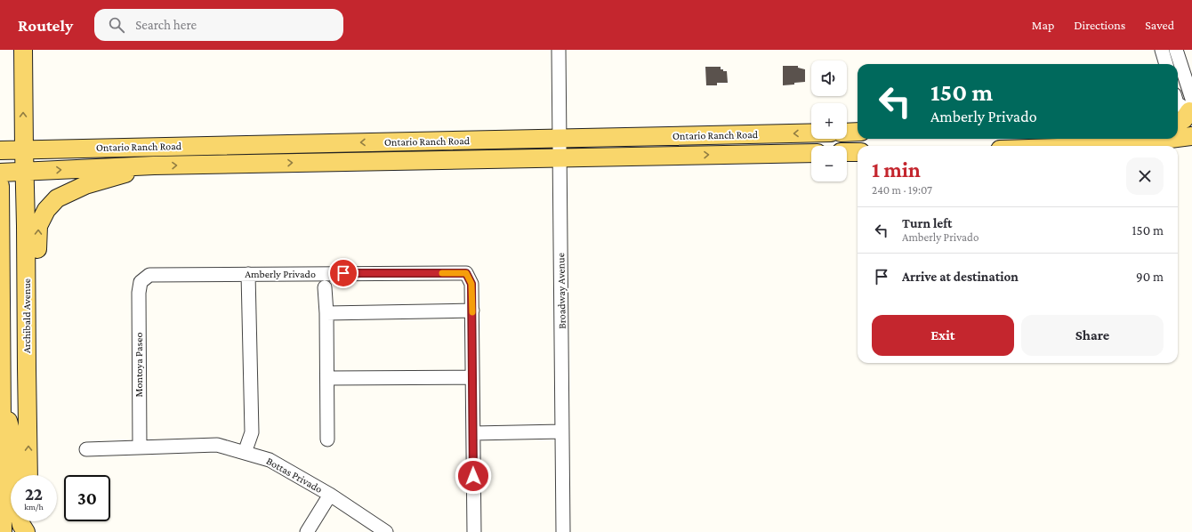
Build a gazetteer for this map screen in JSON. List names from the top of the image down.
{
  "streets": {
    "main road": ["Ontario Ranch Road", "Archibald Avenue"],
    "street": [
      "Amberly Privado",
      "Broadway Avenue",
      "Montoya Paseo",
      "Bottas Privado"
    ]
  },
  "crossings": [
    ["Ontario Ranch Road", "Broadway Avenue"],
    ["Ontario Ranch Road", "Archibald Avenue"],
    ["Amberly Privado", "Montoya Paseo"],
    ["Montoya Paseo", "Bottas Privado"]
  ],
  "page": {
    "header": "Routely",
    "search": "Search here",
    "nav": ["Map", "Directions", "Saved"],
    "map_buttons": ["+", "−"],
    "turn": ["150 m", "Amberly Privado"],
    "heading": ["1 min", "240 m · 19:07"],
    "list": [
      {
        "name": "Turn left",
        "note": "Amberly Privado",
        "value": "150 m"
      },
      {
        "name": "Arrive at destination",
        "value": "90 m"
      }
    ],
    "buttons": ["Exit", "Share"],
    "speed": "22 km/h",
    "limit": "30"
  }
}
